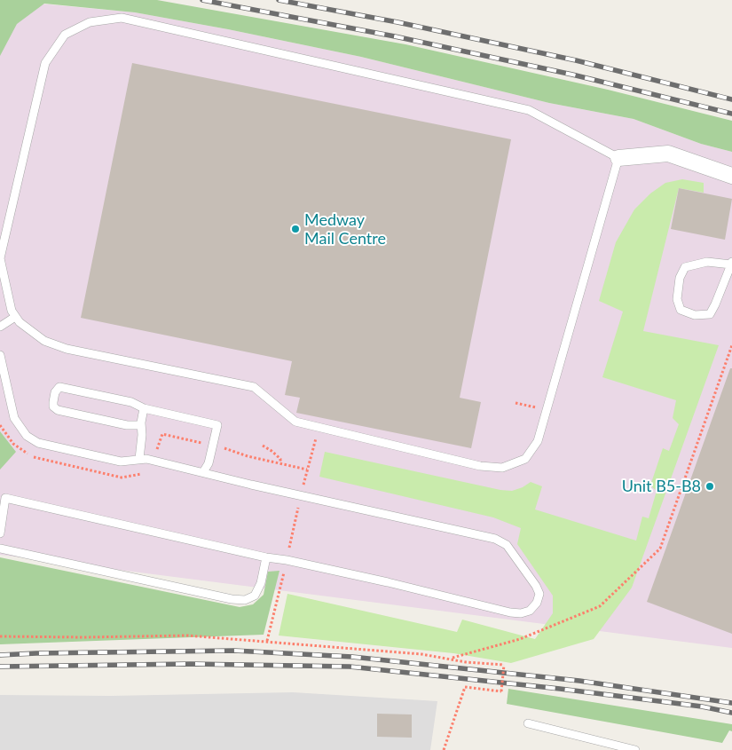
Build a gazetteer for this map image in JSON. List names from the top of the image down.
{
  "places": ["Medway Mail Centre", "Unit B5-B8"]
}
